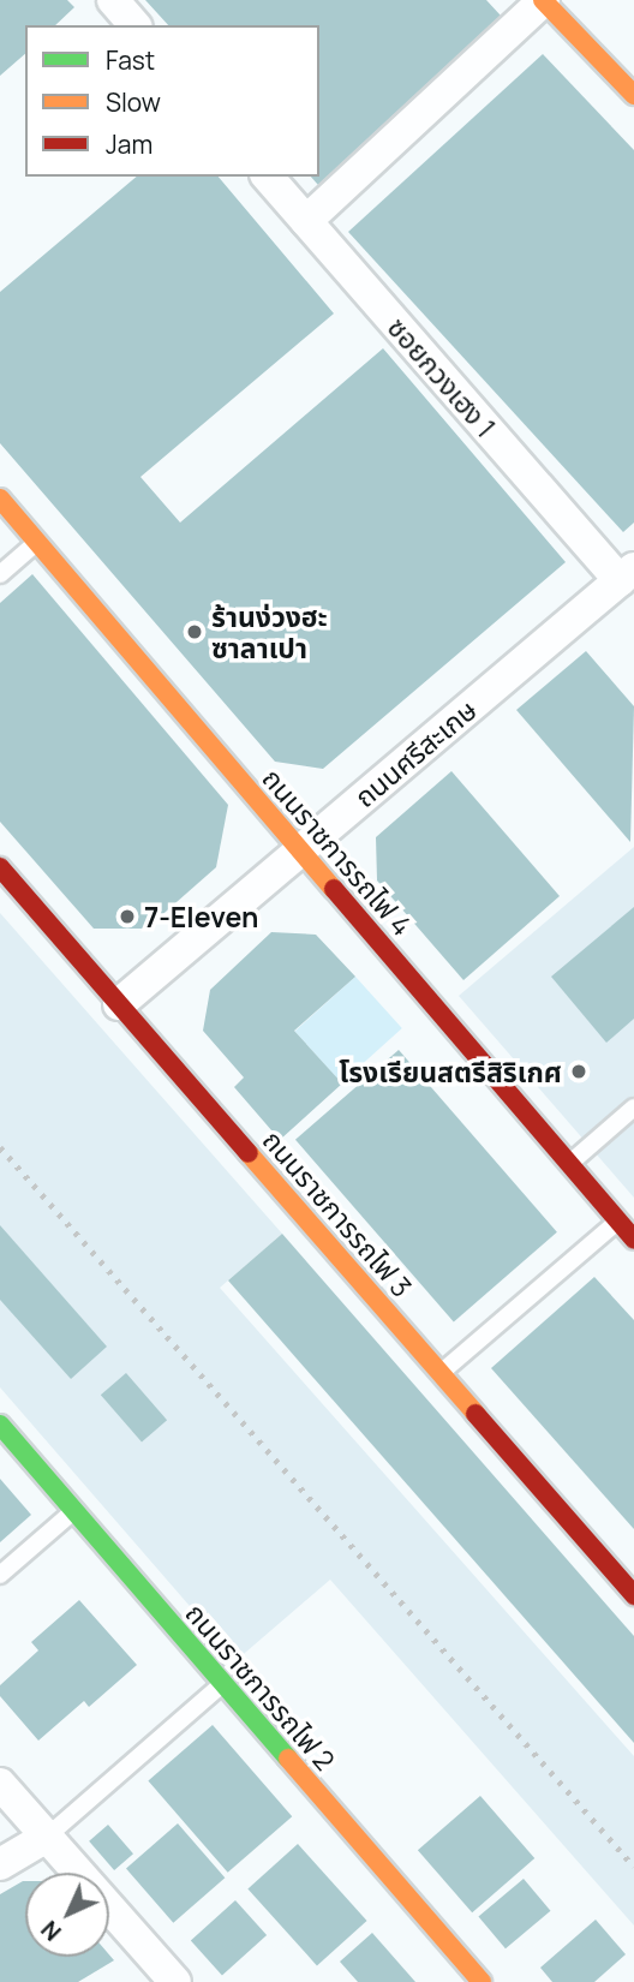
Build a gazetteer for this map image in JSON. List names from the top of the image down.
{
  "streets": {
    "street": [
      "ซอยกวงเฮง 1",
      "ถนนศรีสะเกษ",
      "ถนนราชการรถไฟ 4",
      "ถนนราชการรถไฟ 3",
      "ถนนราชการรถไฟ 2"
    ]
  },
  "crossings": [
    ["ซอยกวงเฮง 1", "ถนนศรีสะเกษ"],
    ["ถนนศรีสะเกษ", "ถนนราชการรถไฟ 4"],
    ["ถนนศรีสะเกษ", "ถนนราชการรถไฟ 3"]
  ],
  "places": ["ร้านง่วงฮะ ซาลาเปา", "7-Eleven", "โรงเรียนสตรีสิริเกศ"],
  "legend": ["Fast", "Slow", "Jam"],
  "north": "bottom left"
}
